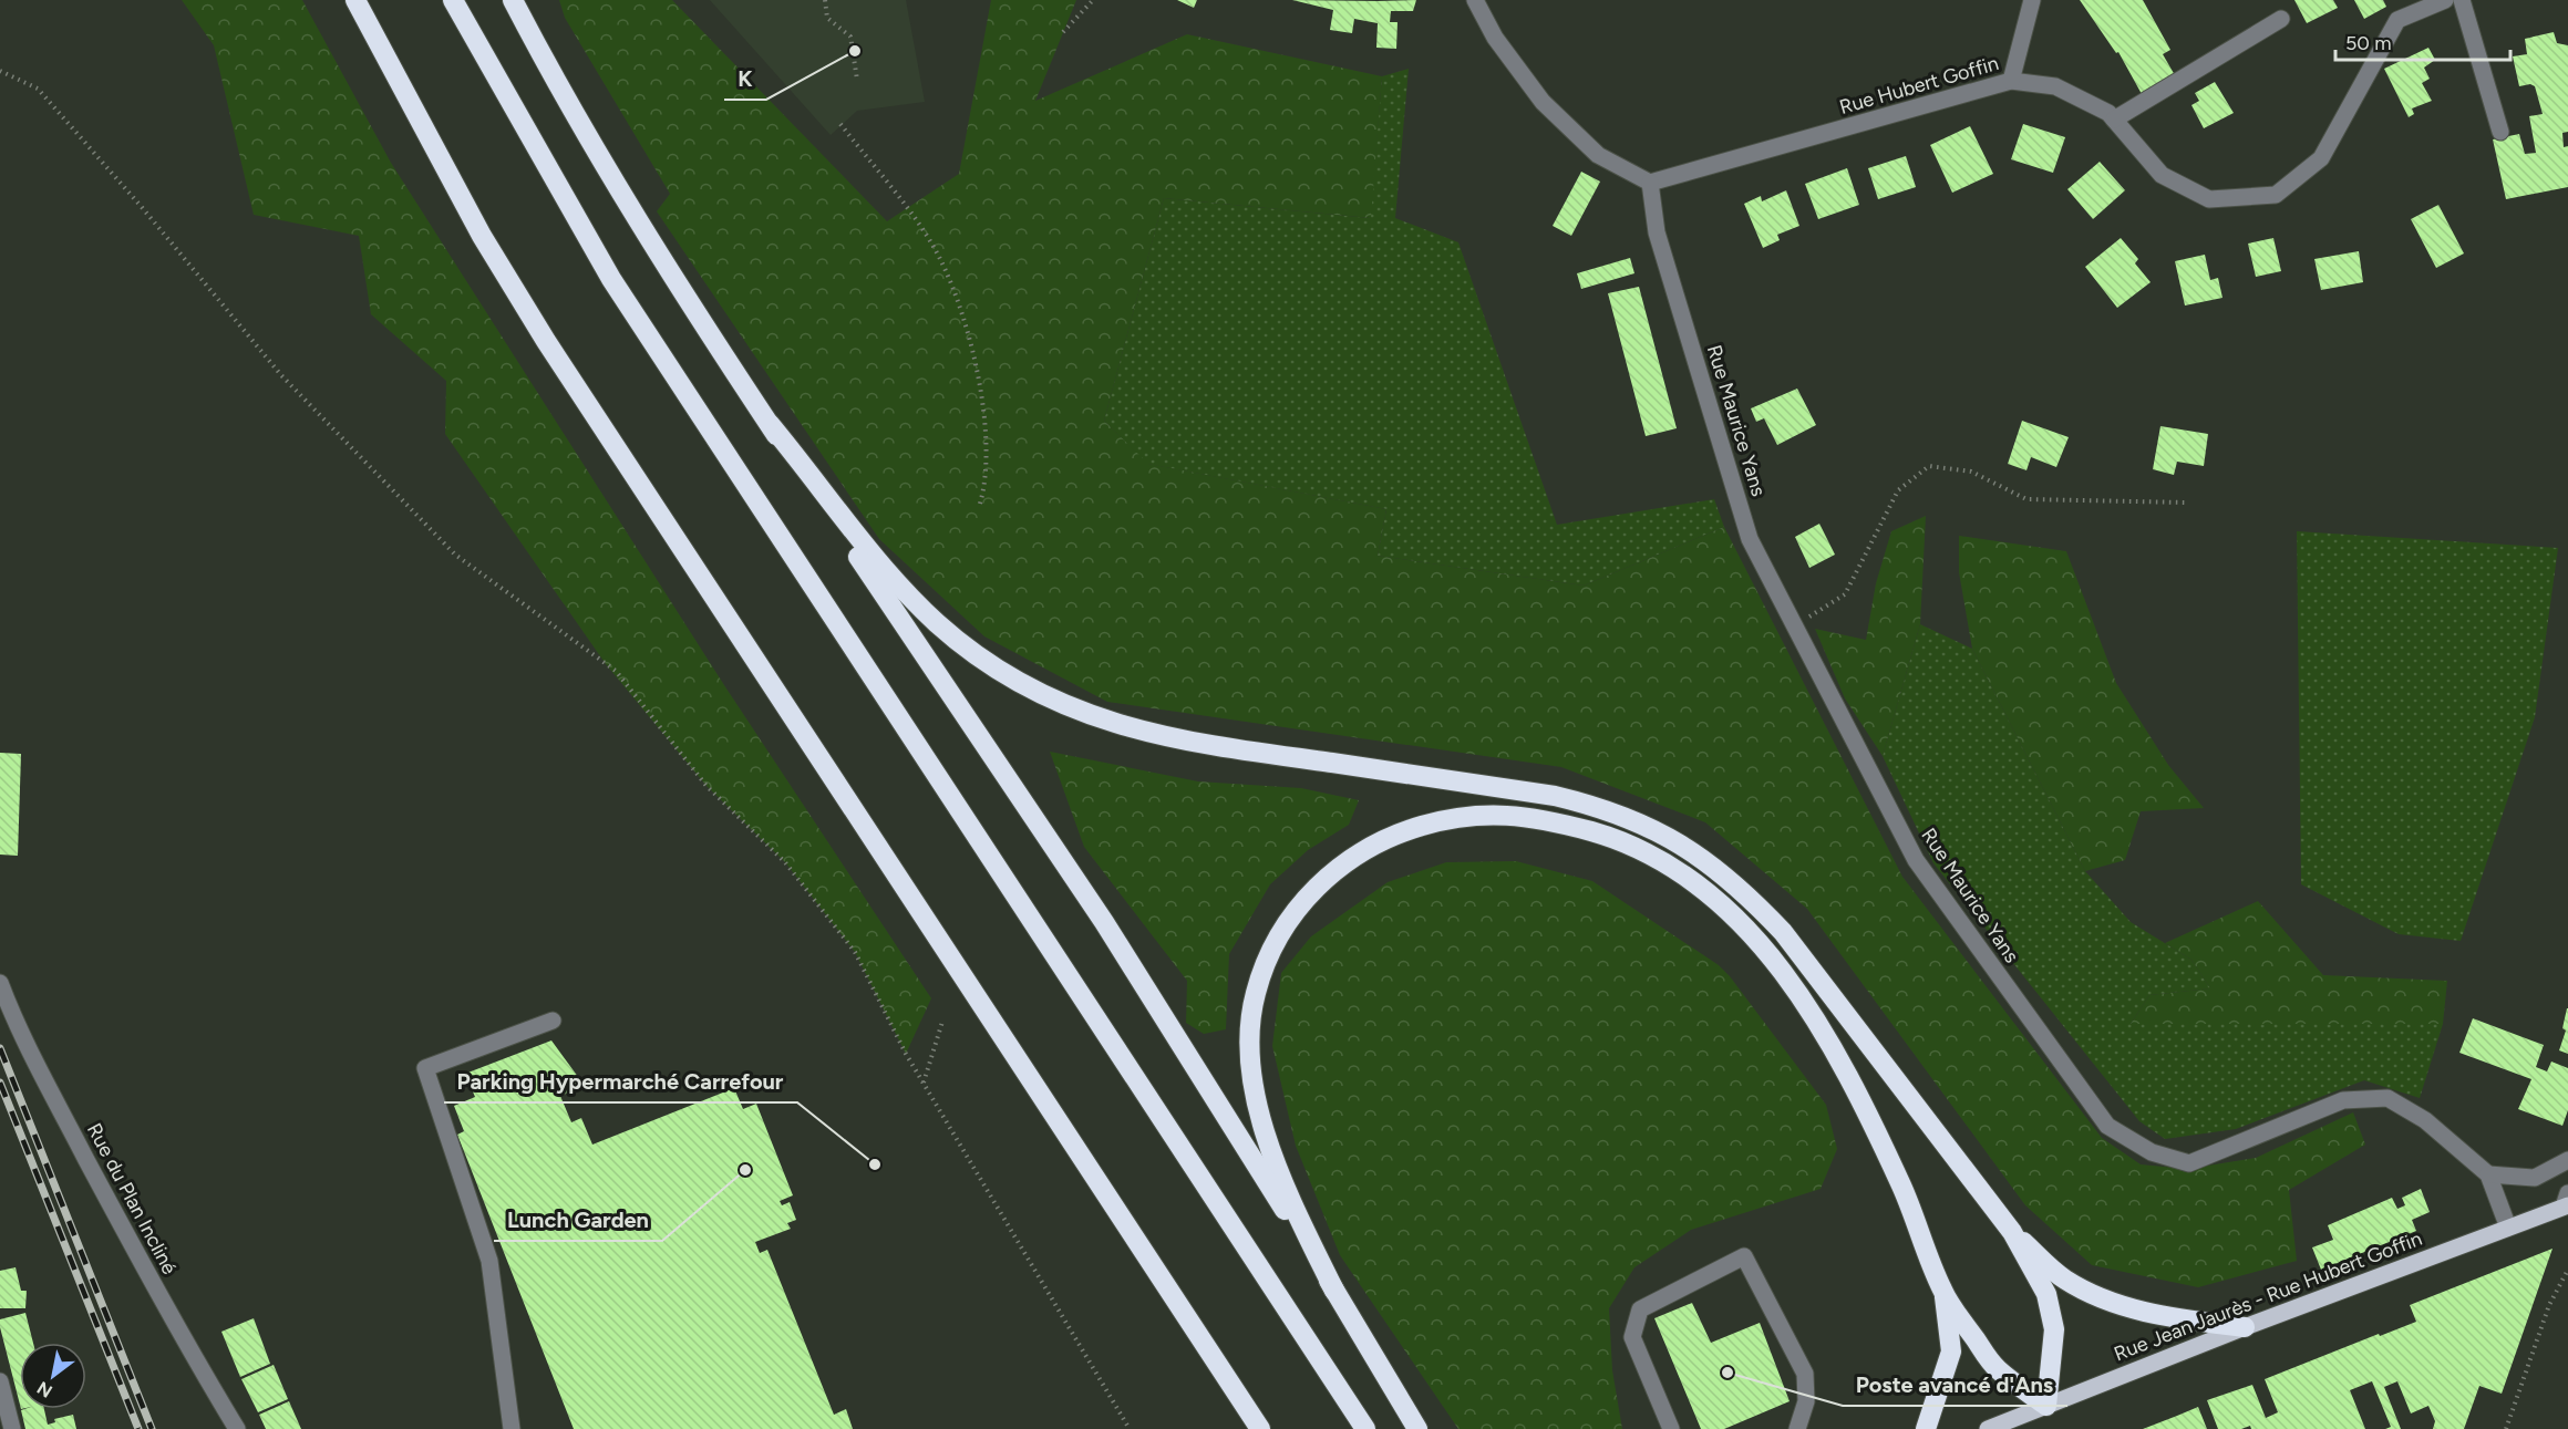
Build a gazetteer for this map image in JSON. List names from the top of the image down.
{
  "streets": {
    "main road": ["Rue Jean Jaurès - Rue Hubert Goffin"],
    "street": ["Rue Hubert Goffin", "Rue Maurice Yans", "Rue du Plan Incliné"]
  },
  "crossings": [
    ["Rue Hubert Goffin", "Rue Maurice Yans"],
    ["Rue Maurice Yans", "Rue Jean Jaurès - Rue Hubert Goffin"]
  ],
  "places": [
    "K",
    "Parking Hypermarché Carrefour",
    "Lunch Garden",
    "Poste avancé d'Ans"
  ],
  "scale_bar": "50 m",
  "north": "bottom left"
}
